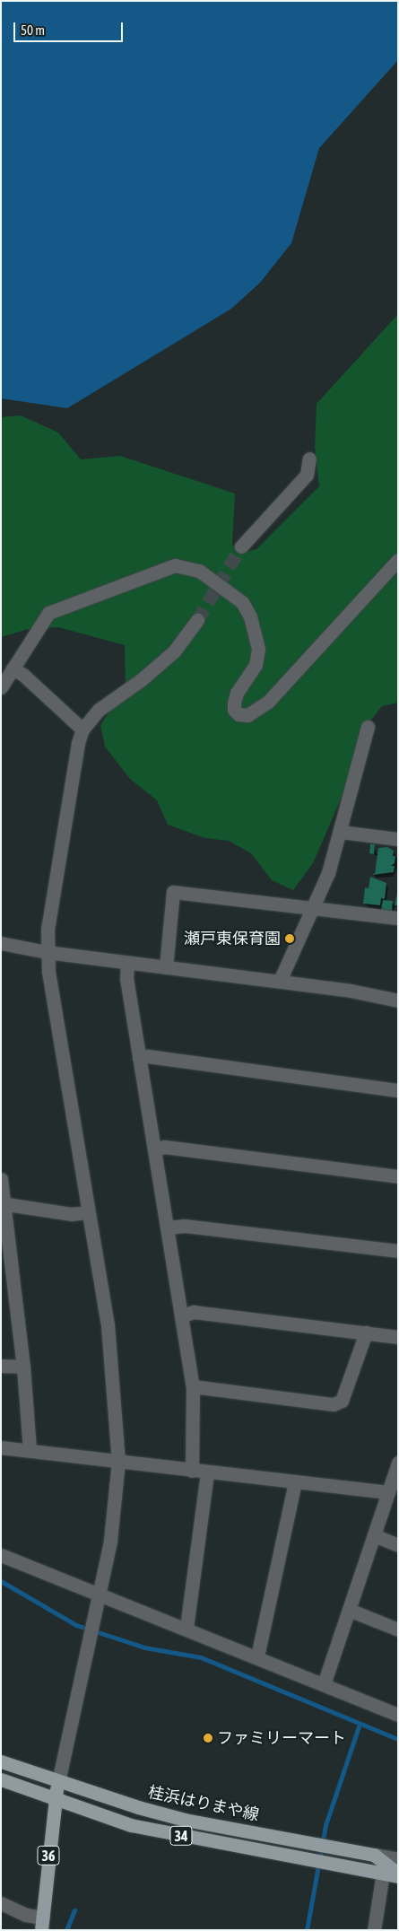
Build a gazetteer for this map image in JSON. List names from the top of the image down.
{
  "streets": {
    "main road": ["桂浜はりまや線", "34", "36"]
  },
  "crossings": [
    ["桂浜はりまや線", "36"],
    ["34", "36"]
  ],
  "places": ["瀬戸東保育園", "ファミリーマート"],
  "scale_bar": "50 m"
}
